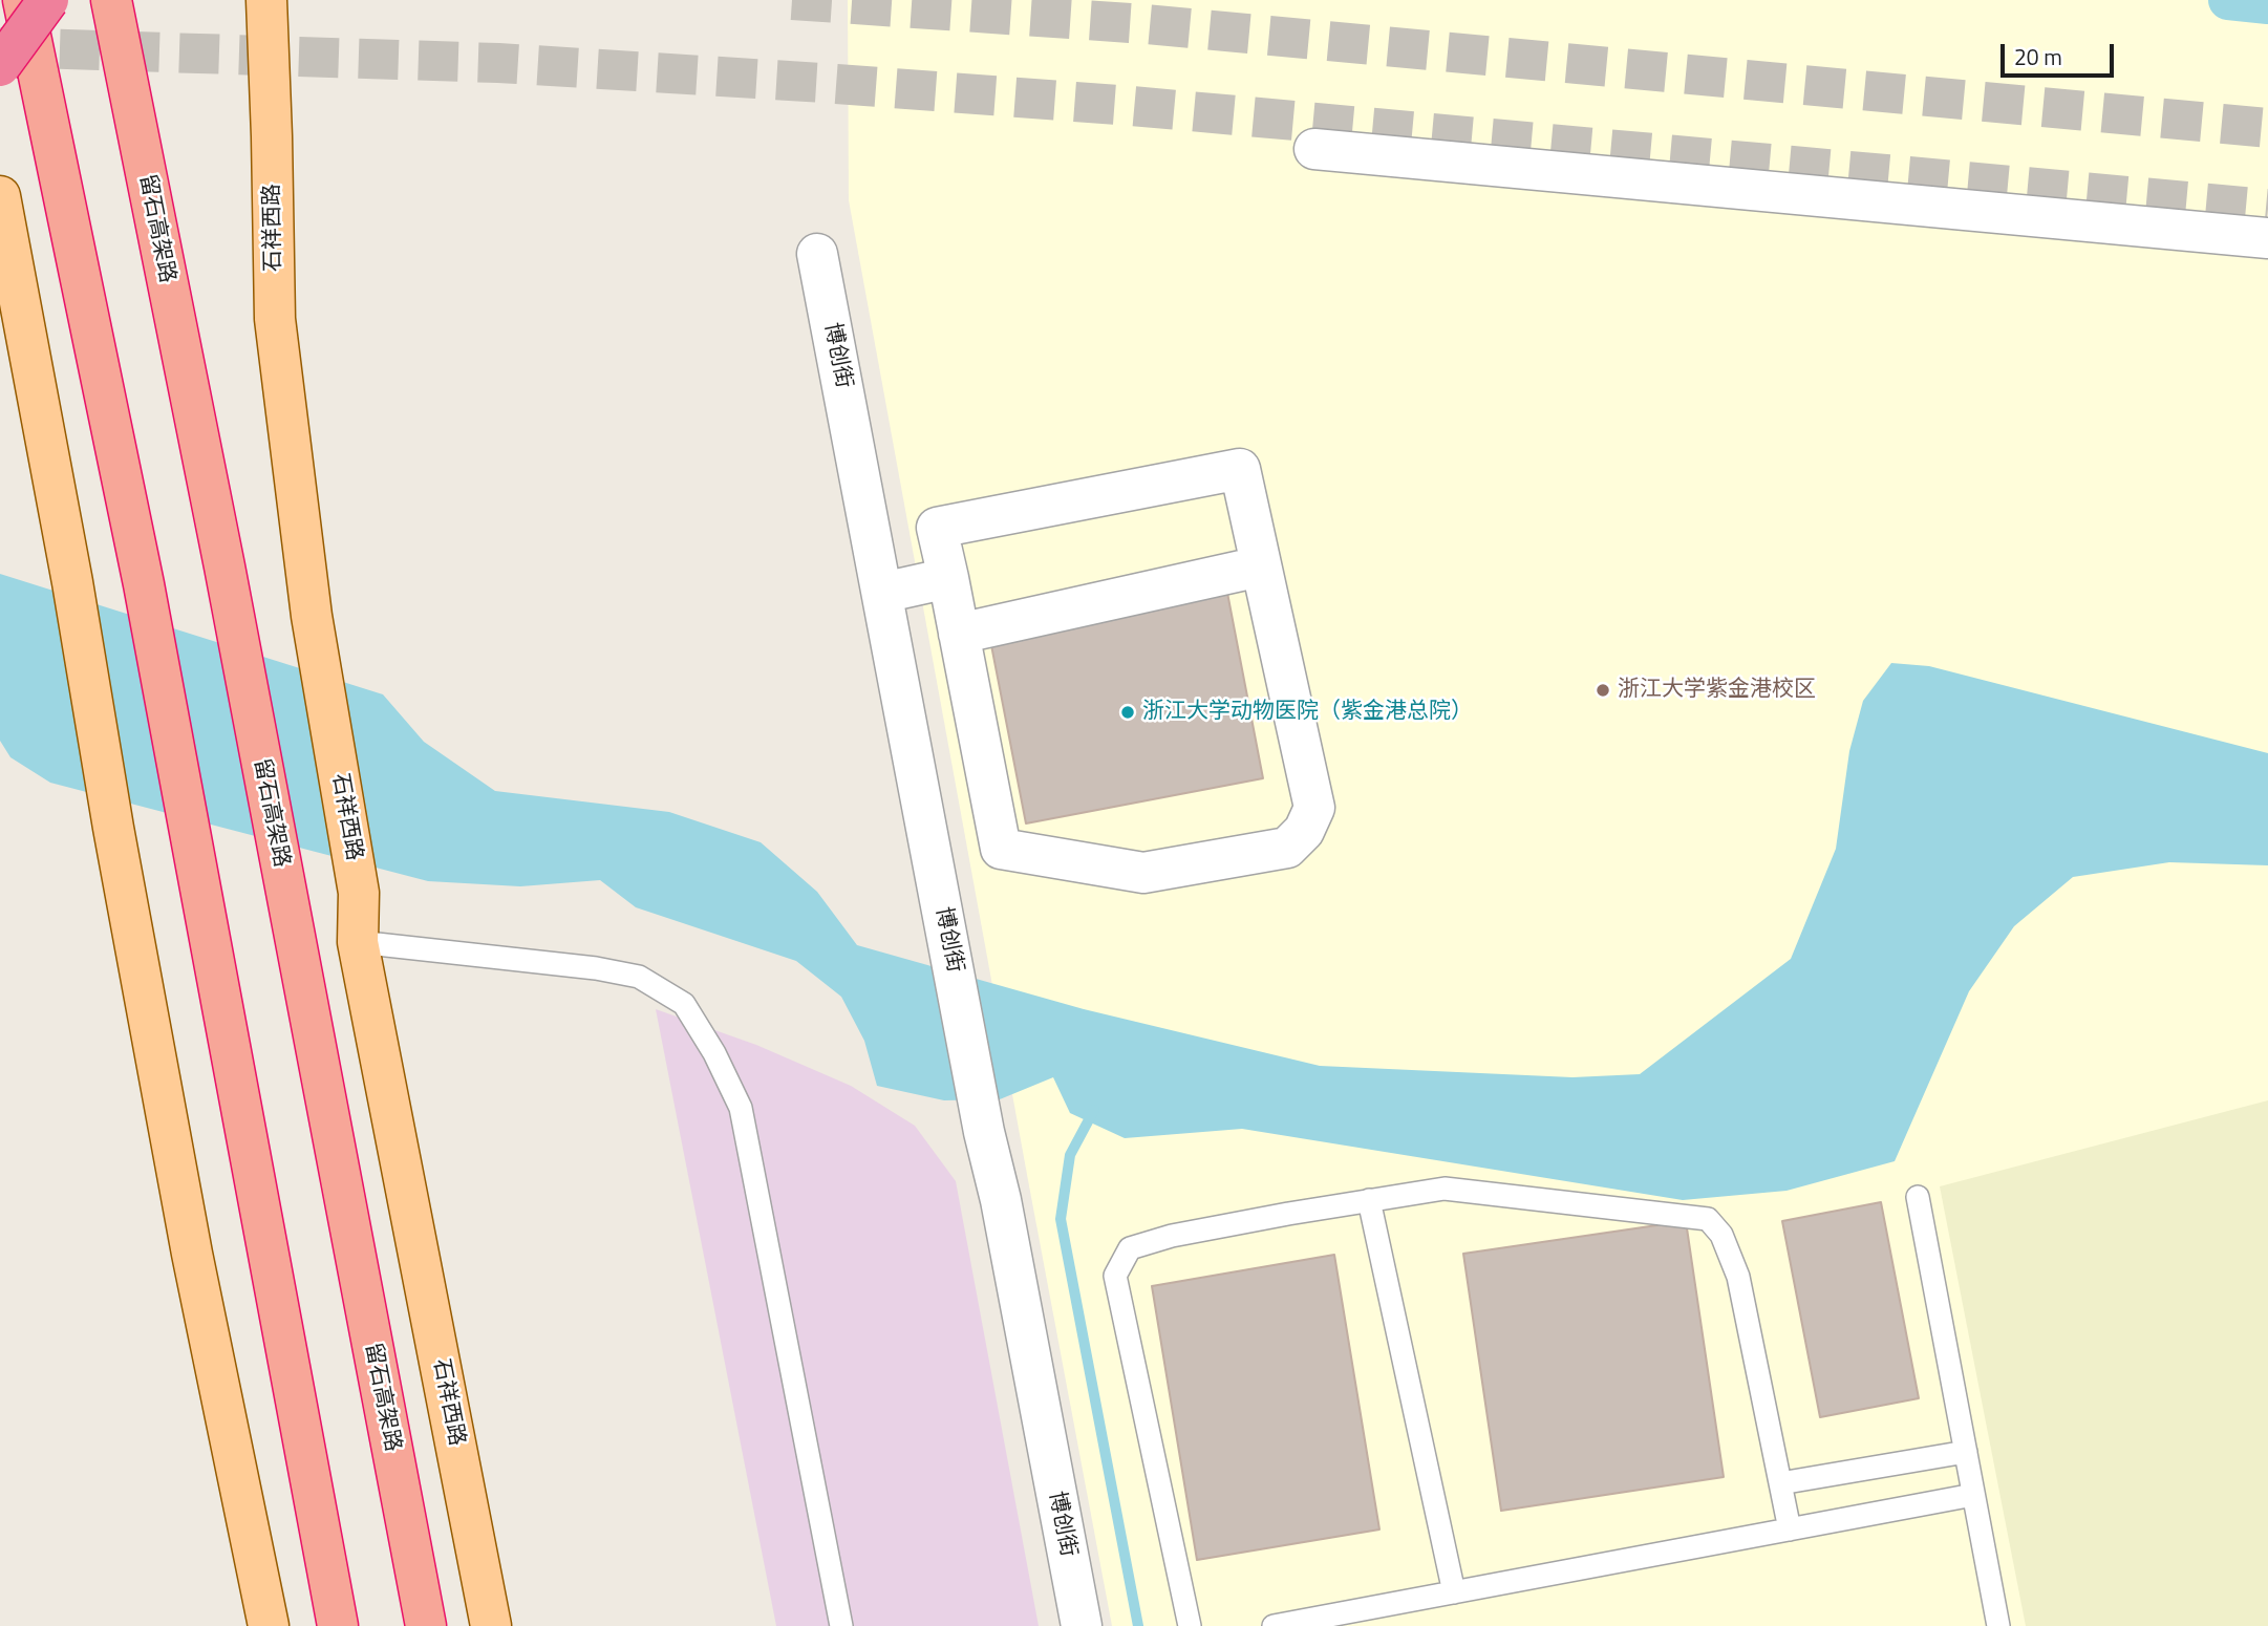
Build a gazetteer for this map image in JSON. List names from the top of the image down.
{
  "streets": {
    "highway": ["留石高架路"],
    "main road": ["石祥西路"],
    "street": ["博创街"]
  },
  "places": ["浙江大学紫金港校区", "浙江大学动物医院（紫金港总院）"],
  "scale_bar": "20 m"
}
